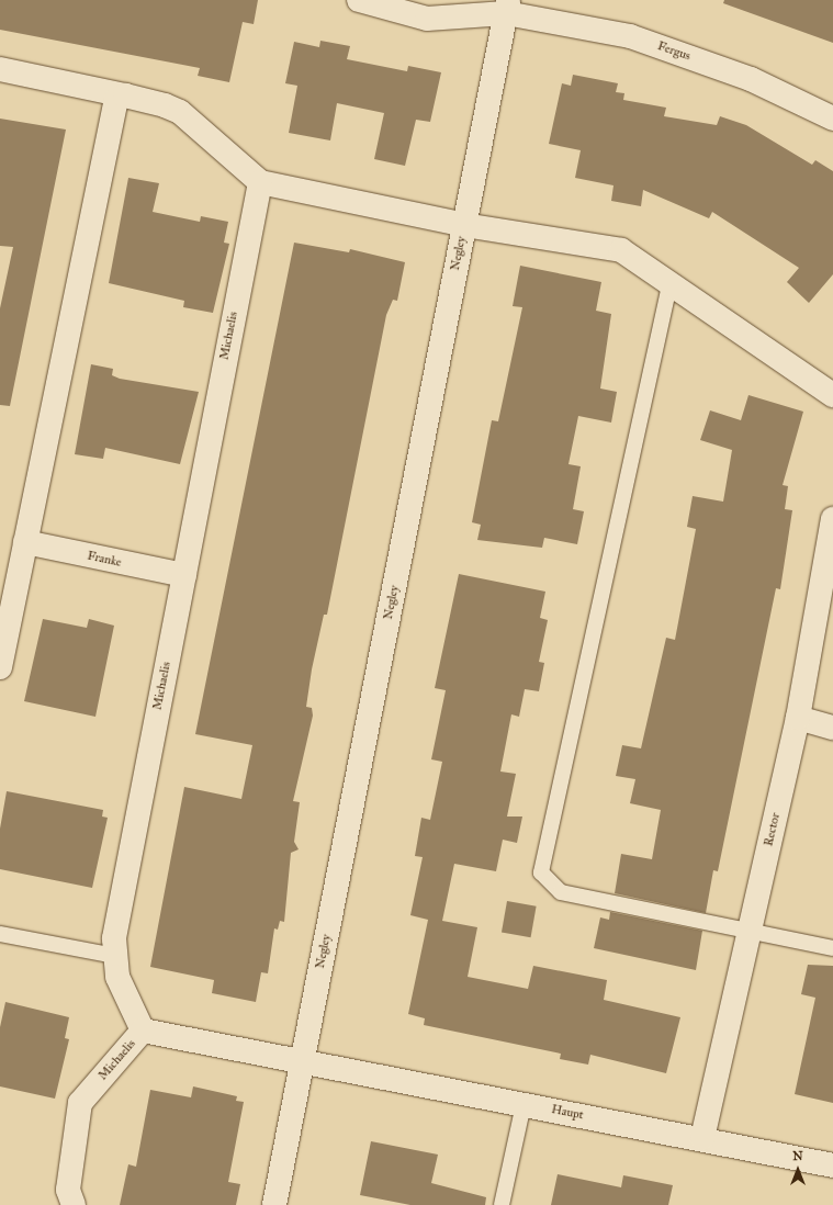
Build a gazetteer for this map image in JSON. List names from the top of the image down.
{
  "streets": {
    "street": [
      "Fergus",
      "Negley",
      "Michaelis",
      "Franke",
      "Rector",
      "Haupt"
    ]
  },
  "crossings": [
    ["Fergus", "Negley"],
    ["Negley", "Haupt"],
    ["Michaelis", "Franke"],
    ["Michaelis", "Haupt"],
    ["Rector", "Haupt"]
  ],
  "north": "top"
}
